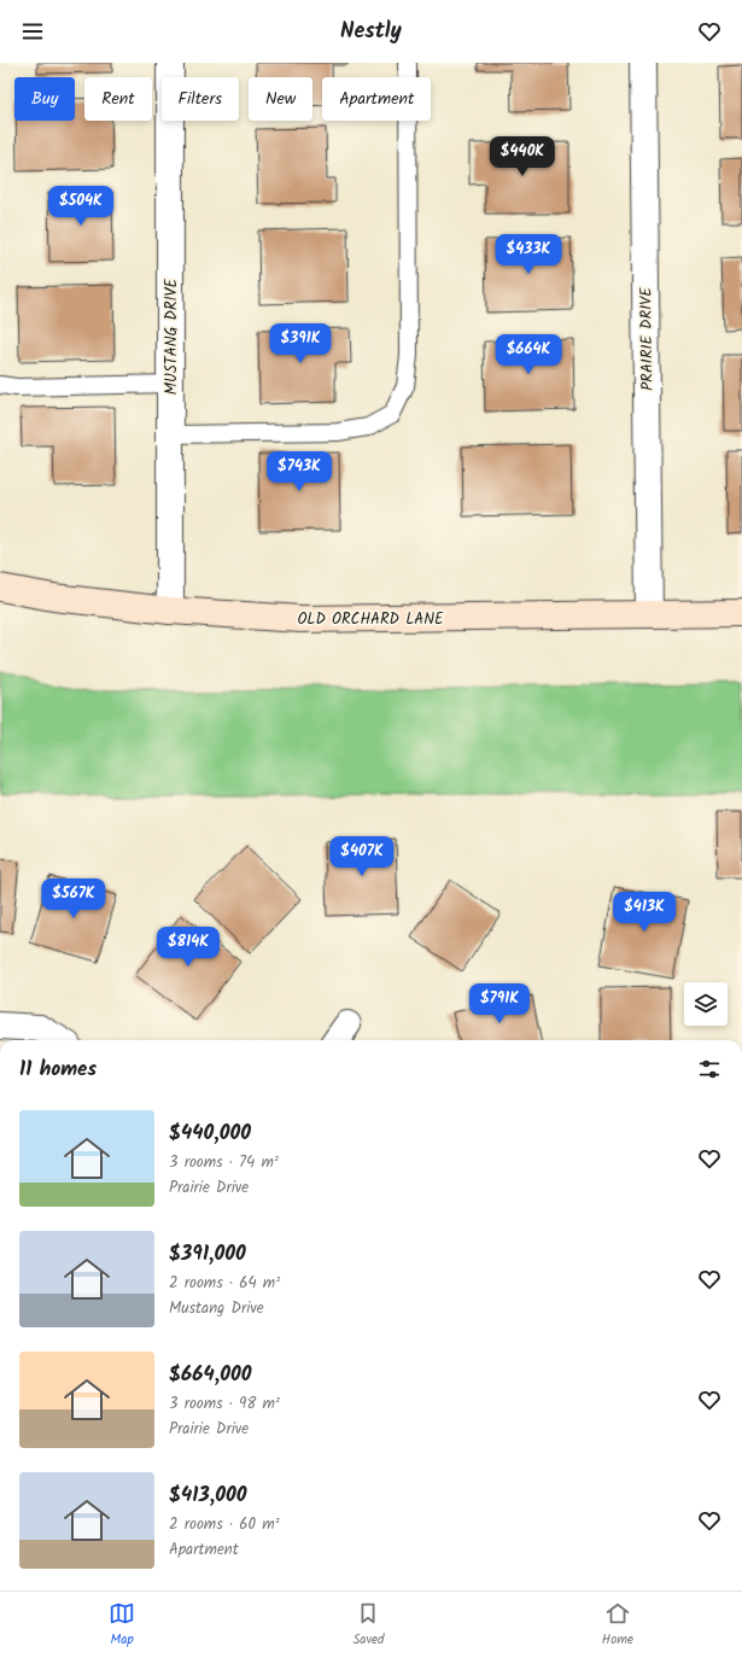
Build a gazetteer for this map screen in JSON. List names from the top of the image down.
{
  "streets": {
    "street": ["MUSTANG DRIVE", "PRAIRIE DRIVE", "OLD ORCHARD LANE"]
  },
  "crossings": [
    ["MUSTANG DRIVE", "OLD ORCHARD LANE"],
    ["PRAIRIE DRIVE", "OLD ORCHARD LANE"]
  ],
  "page": {
    "header": "Nestly",
    "chip": [
      "Buy",
      "Rent",
      "Filters",
      "New",
      "Apartment"
    ],
    "price": [
      "$440K",
      "$504K",
      "$433K",
      "$391K",
      "$664K",
      "$743K",
      "$407K",
      "$567K",
      "$413K",
      "$814K",
      "$791K"
    ],
    "heading": "11 homes",
    "list": [
      {
        "name": "$440,000",
        "note": "3 rooms · 74 m² · Prairie Drive"
      },
      {
        "name": "$391,000",
        "note": "2 rooms · 64 m² · Mustang Drive"
      },
      {
        "name": "$664,000",
        "note": "3 rooms · 98 m² · Prairie Drive"
      },
      {
        "name": "$413,000",
        "note": "2 rooms · 60 m² · Apartment"
      }
    ],
    "tabs": ["Map", "Saved", "Home"]
  }
}
